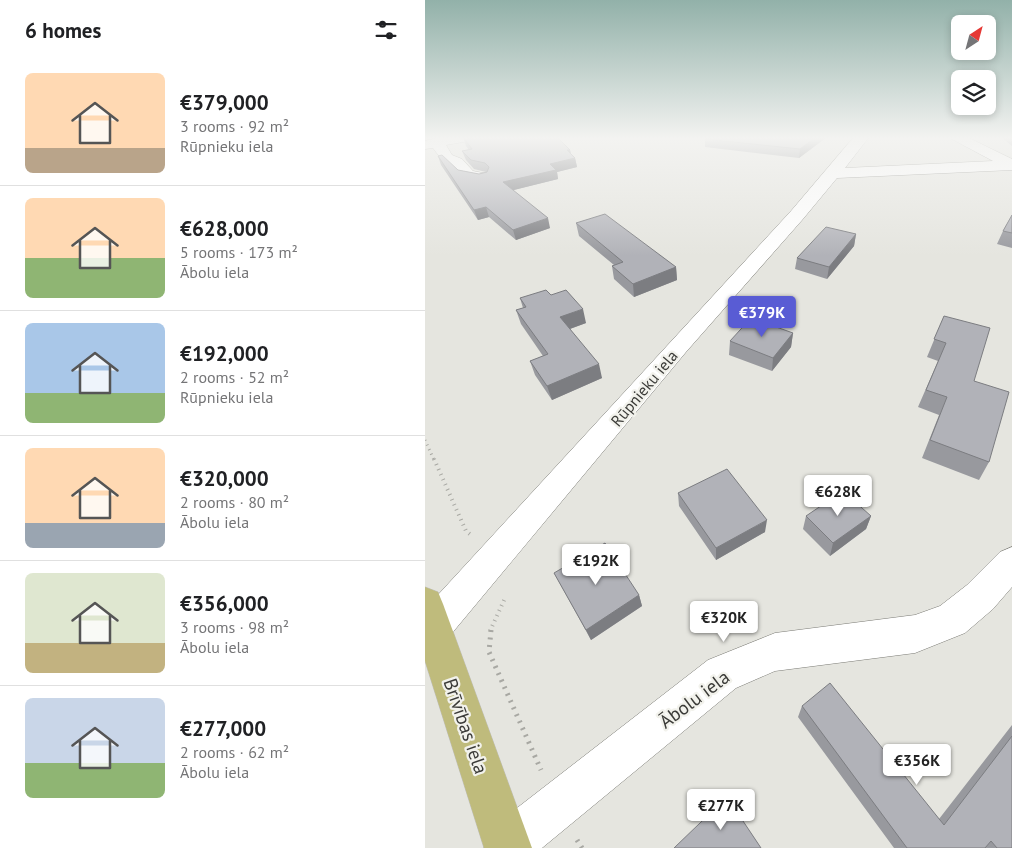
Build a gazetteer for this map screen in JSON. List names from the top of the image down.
{
  "streets": {
    "main road": ["Brīvības iela"],
    "street": ["Rūpnieku iela", "Ābolu iela"]
  },
  "crossings": [
    ["Rūpnieku iela", "Brīvības iela"],
    ["Ābolu iela", "Brīvības iela"]
  ],
  "north": "top right",
  "page": {
    "heading": "6 homes",
    "list": [
      {
        "name": "€379,000",
        "note": "3 rooms · 92 m² · Rūpnieku iela"
      },
      {
        "name": "€628,000",
        "note": "5 rooms · 173 m² · Ābolu iela"
      },
      {
        "name": "€192,000",
        "note": "2 rooms · 52 m² · Rūpnieku iela"
      },
      {
        "name": "€320,000",
        "note": "2 rooms · 80 m² · Ābolu iela"
      },
      {
        "name": "€356,000",
        "note": "3 rooms · 98 m² · Ābolu iela"
      },
      {
        "name": "€277,000",
        "note": "2 rooms · 62 m² · Ābolu iela"
      }
    ],
    "price": [
      "€379K",
      "€628K",
      "€192K",
      "€320K",
      "€356K",
      "€277K"
    ]
  }
}
